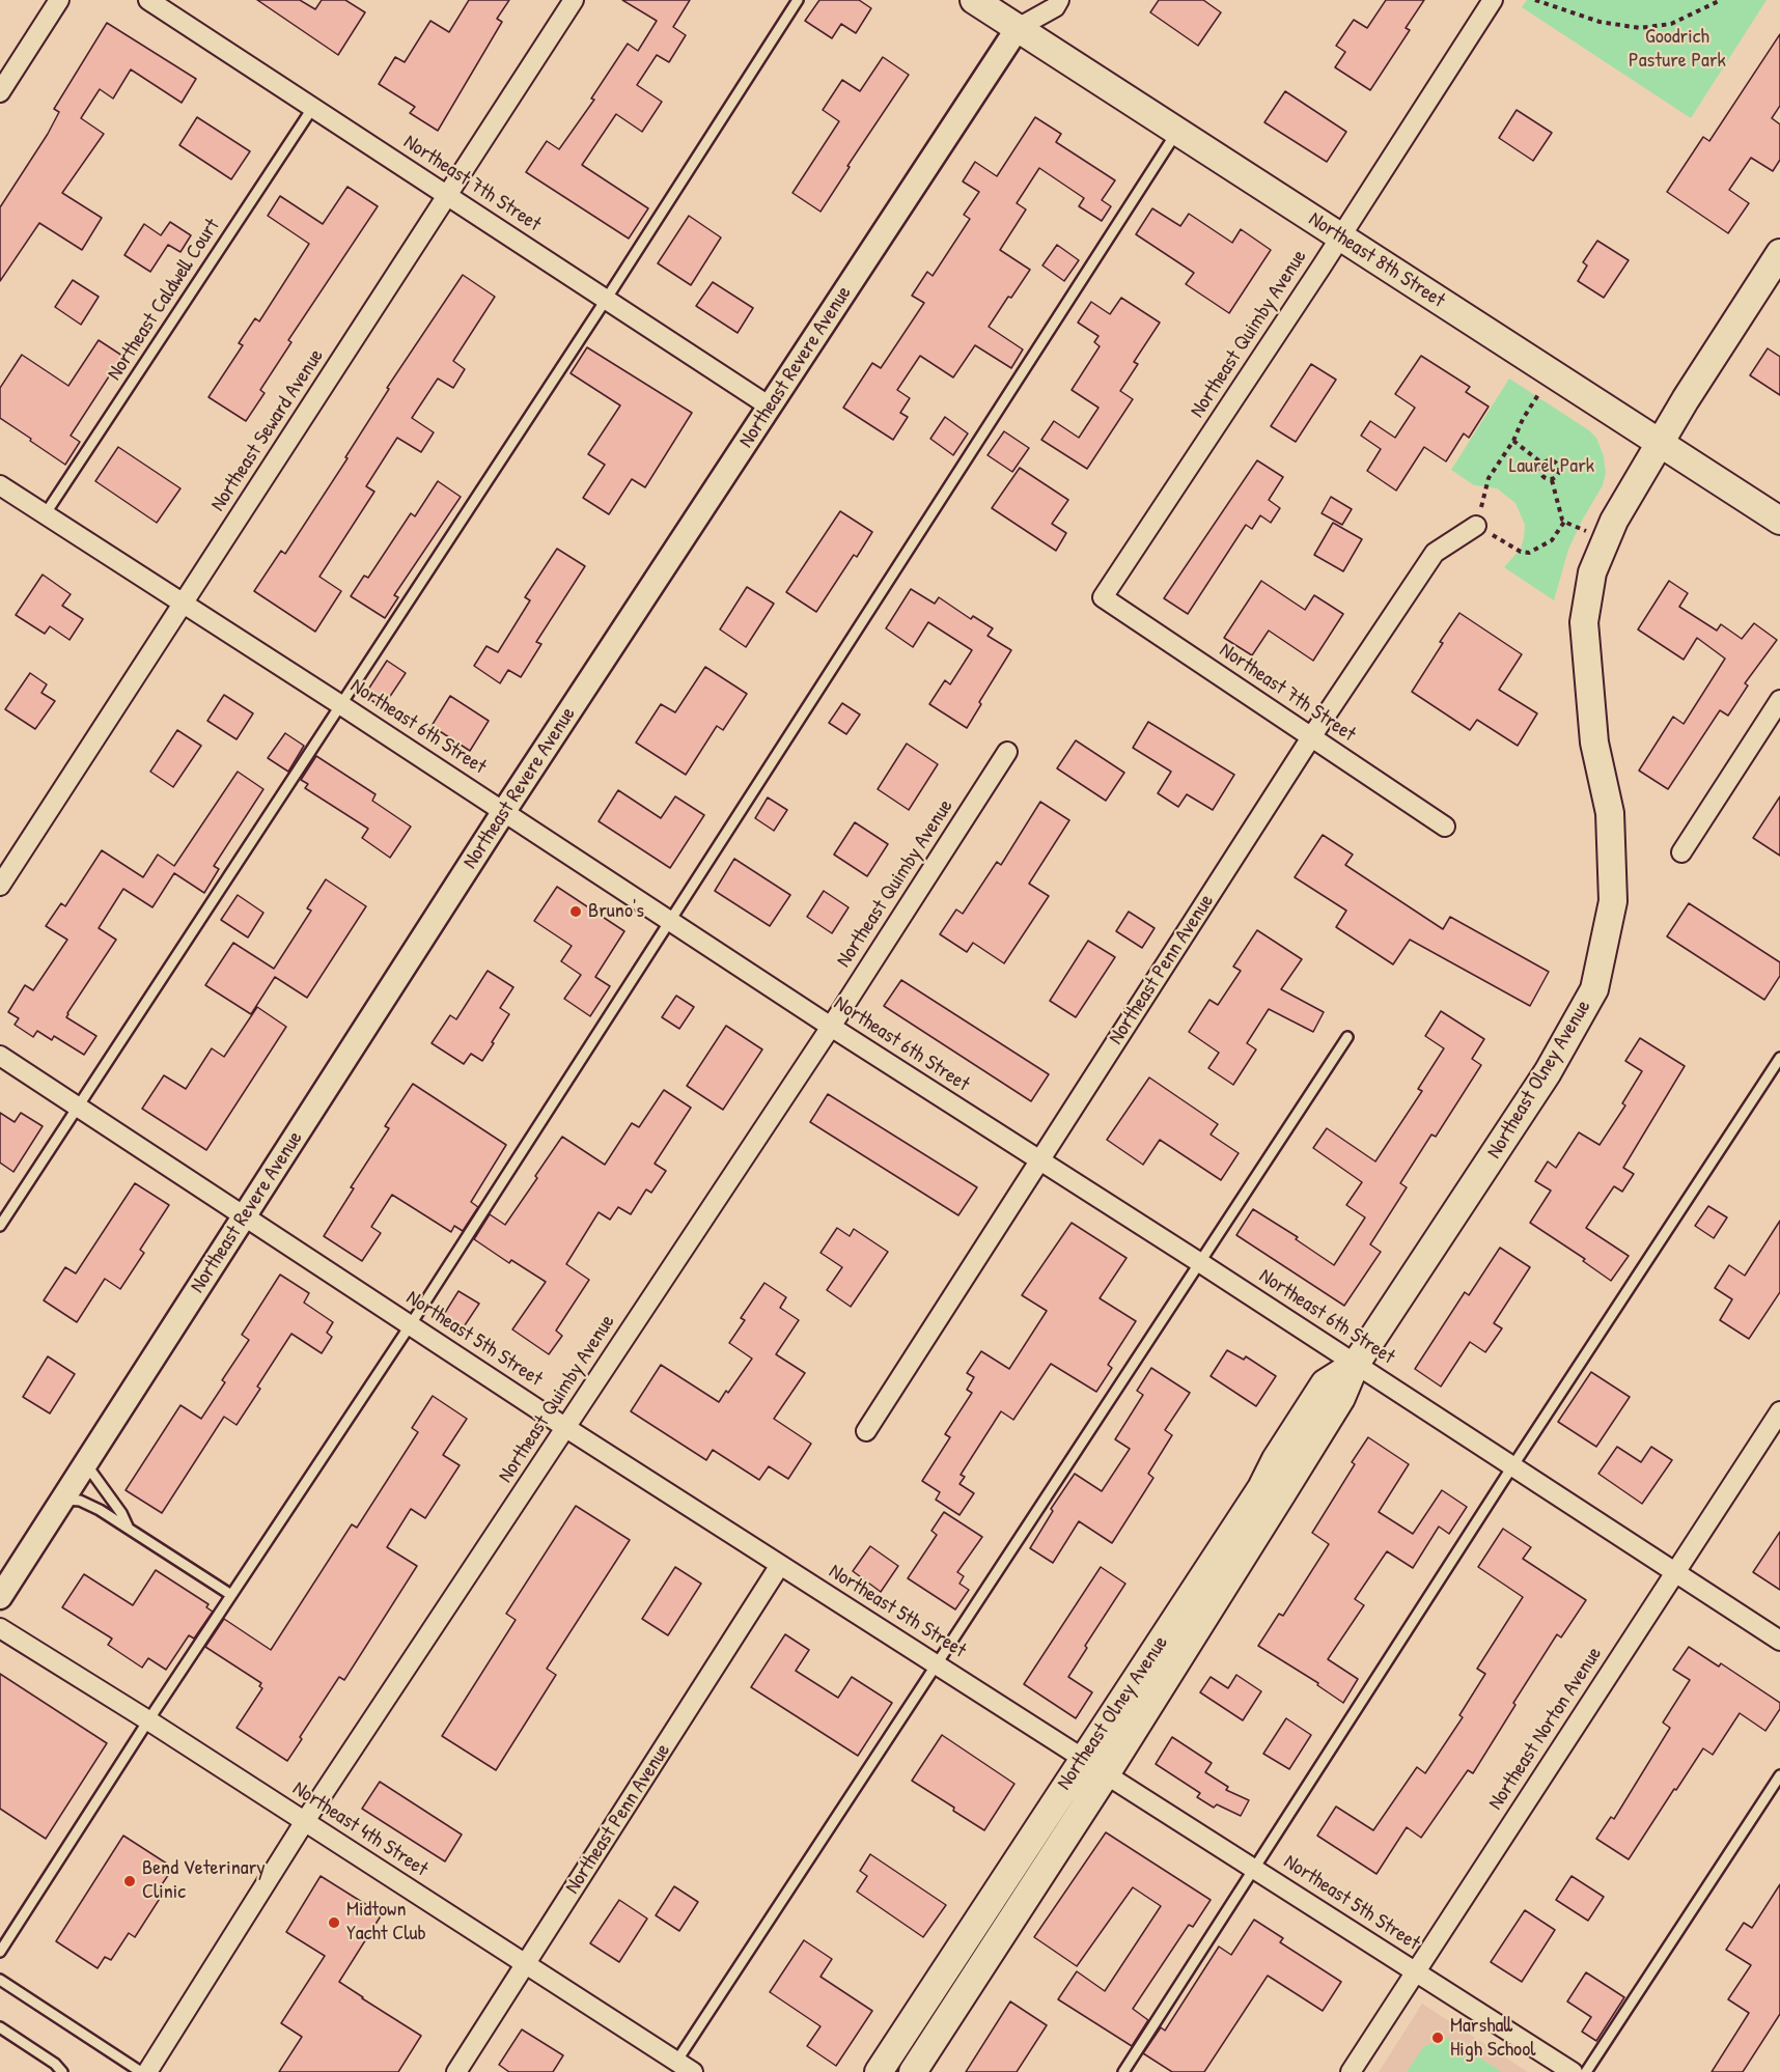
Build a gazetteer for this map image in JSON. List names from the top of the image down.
{
  "streets": {
    "main road": ["Northeast 8th Street", "Northeast Olney Avenue"],
    "street": [
      "Northeast 7th Street",
      "Northeast Quimby Avenue",
      "Northeast Revere Avenue",
      "Northeast Seward Avenue",
      "Northeast 6th Street",
      "Northeast Penn Avenue",
      "Northeast 5th Street",
      "Northeast Norton Avenue",
      "Northeast 4th Street"
    ],
    "lane": ["Northeast Caldwell Court"]
  },
  "crossings": [
    ["Northeast 7th Street", "Northeast Caldwell Court"],
    ["Northeast 7th Street", "Northeast Quimby Avenue"],
    ["Northeast 7th Street", "Northeast Revere Avenue"],
    ["Northeast 7th Street", "Northeast Seward Avenue"],
    ["Northeast 7th Street", "Northeast Penn Avenue"],
    ["Northeast 8th Street", "Northeast Quimby Avenue"],
    ["Northeast 8th Street", "Northeast Revere Avenue"],
    ["Northeast 8th Street", "Northeast Olney Avenue"],
    ["Northeast Caldwell Court", "Northeast 6th Street"],
    ["Northeast Quimby Avenue", "Northeast 6th Street"],
    ["Northeast Quimby Avenue", "Northeast 5th Street"],
    ["Northeast Quimby Avenue", "Northeast 4th Street"],
    ["Northeast Revere Avenue", "Northeast 6th Street"],
    ["Northeast Revere Avenue", "Northeast 5th Street"],
    ["Northeast Seward Avenue", "Northeast 6th Street"],
    ["Northeast 6th Street", "Northeast Penn Avenue"],
    ["Northeast 6th Street", "Northeast Olney Avenue"],
    ["Northeast 6th Street", "Northeast Norton Avenue"],
    ["Northeast Penn Avenue", "Northeast 5th Street"],
    ["Northeast Penn Avenue", "Northeast 4th Street"],
    ["Northeast Olney Avenue", "Northeast 5th Street"],
    ["Northeast 5th Street", "Northeast Norton Avenue"]
  ],
  "parks": ["Goodrich Pasture Park", "Laurel Park"],
  "places": [
    "Bruno's",
    "Bend Veterinary Clinic",
    "Midtown Yacht Club",
    "Marshall High School"
  ]
}
